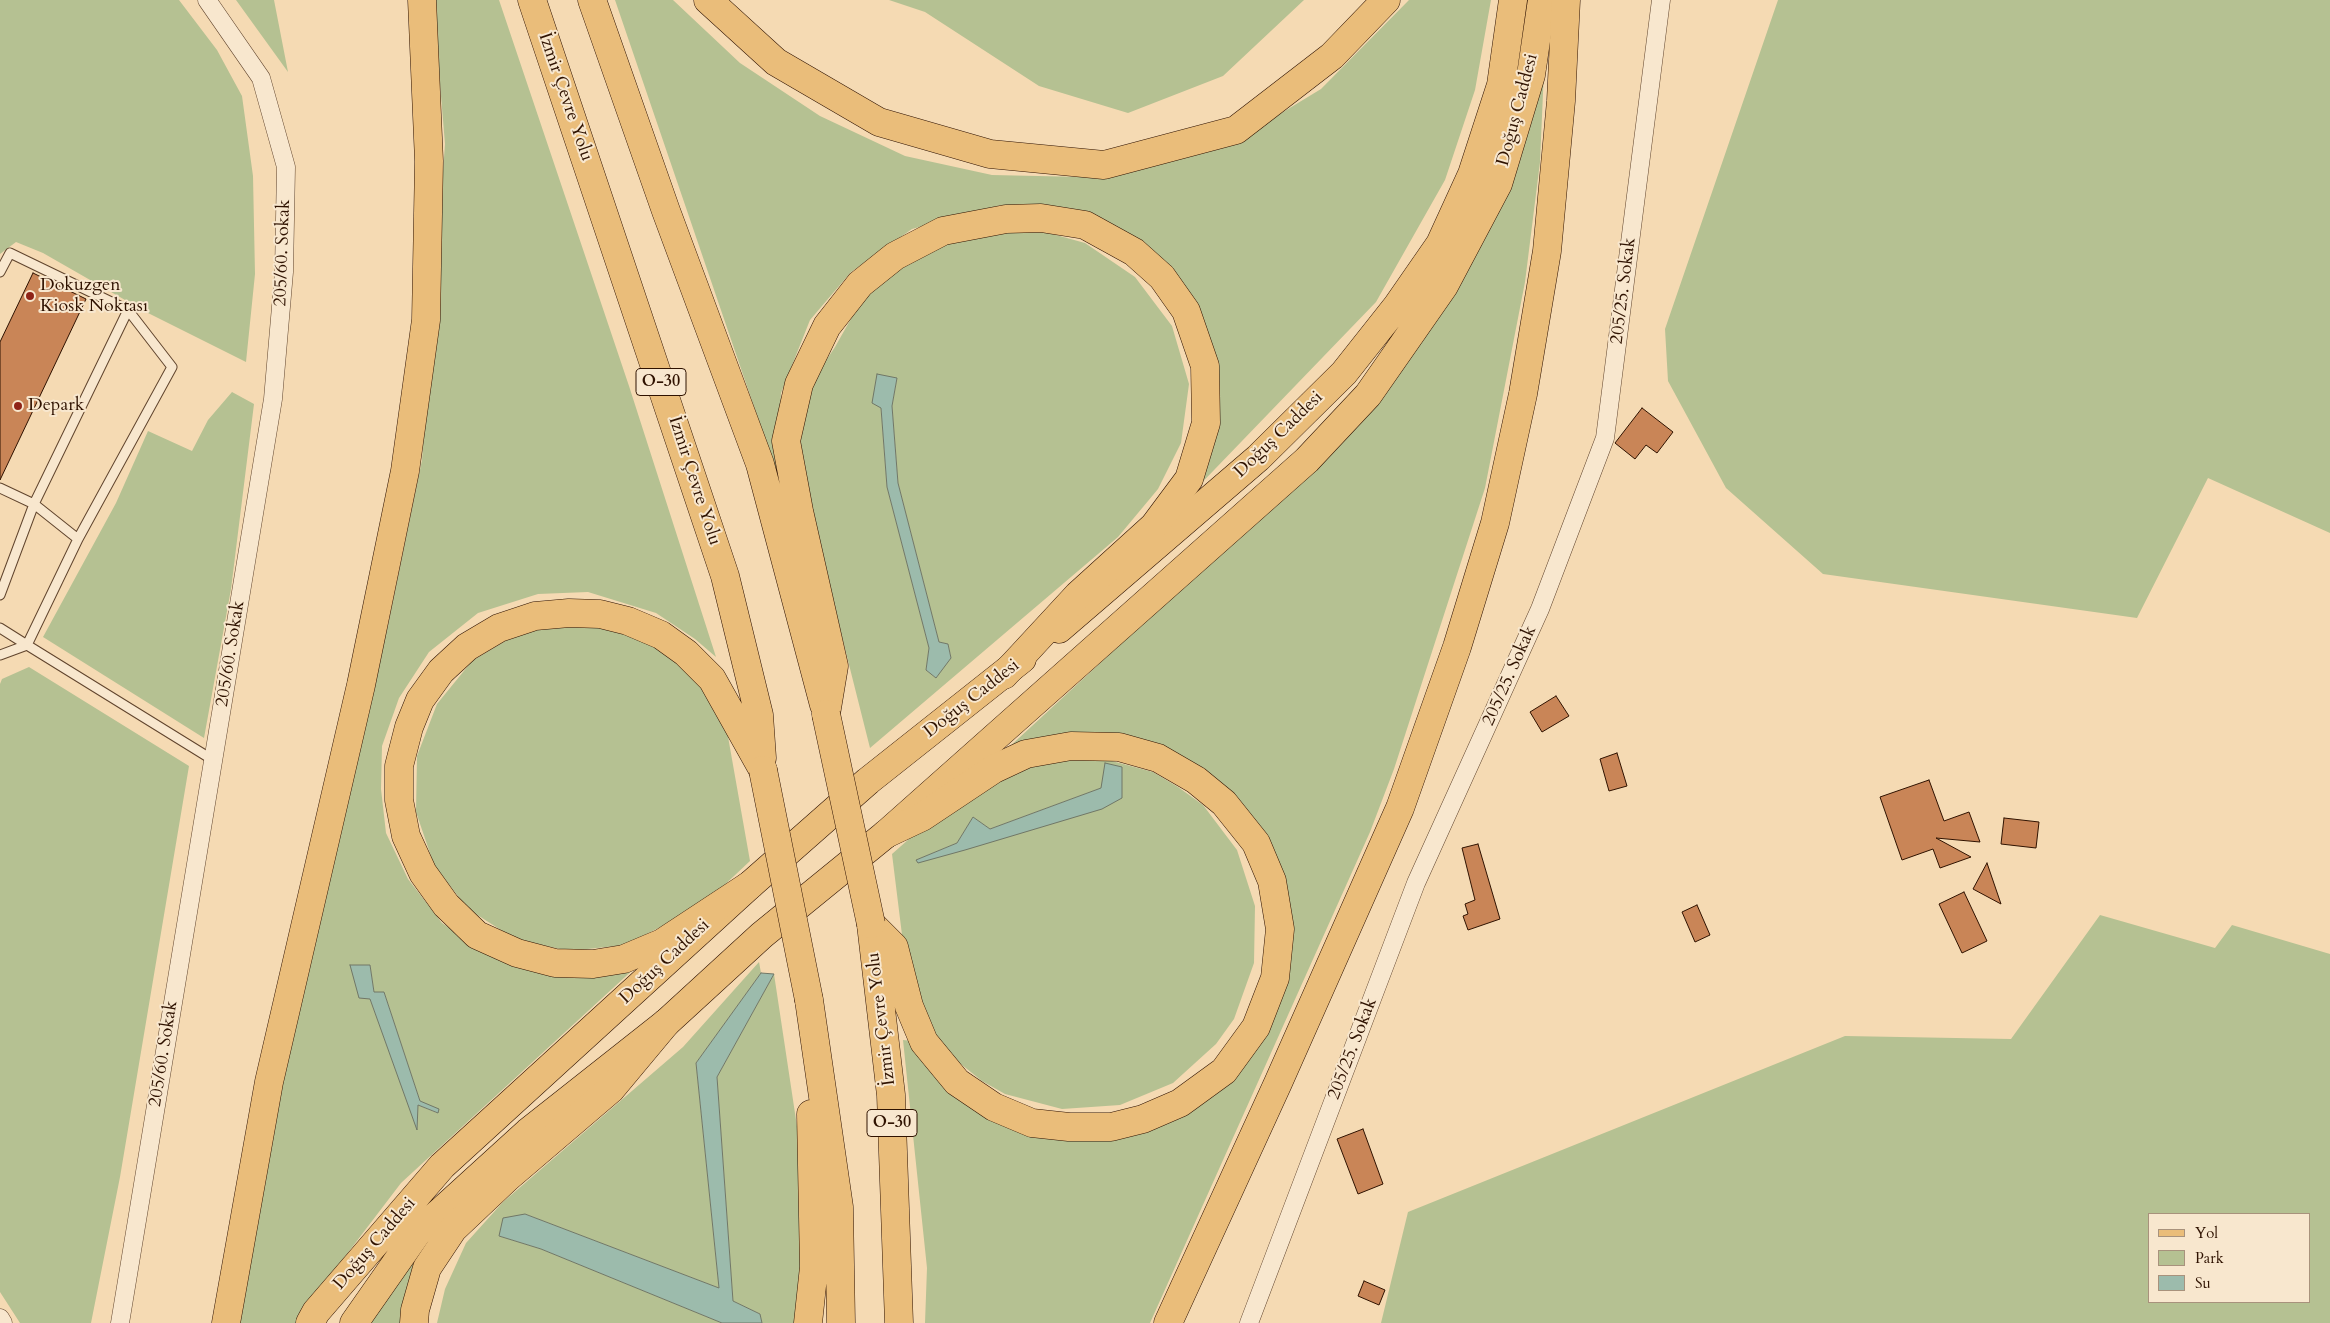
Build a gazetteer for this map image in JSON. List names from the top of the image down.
{
  "streets": {
    "main road": ["İzmir Çevre Yolu", "Doğuş Caddesi", "O-30"],
    "street": ["205/60. Sokak", "205/25. Sokak"]
  },
  "crossings": [
    ["İzmir Çevre Yolu", "O-30"]
  ],
  "places": ["Dokuzgen Kiosk Noktası", "Depark"],
  "legend": ["Yol", "Park", "Su"]
}
